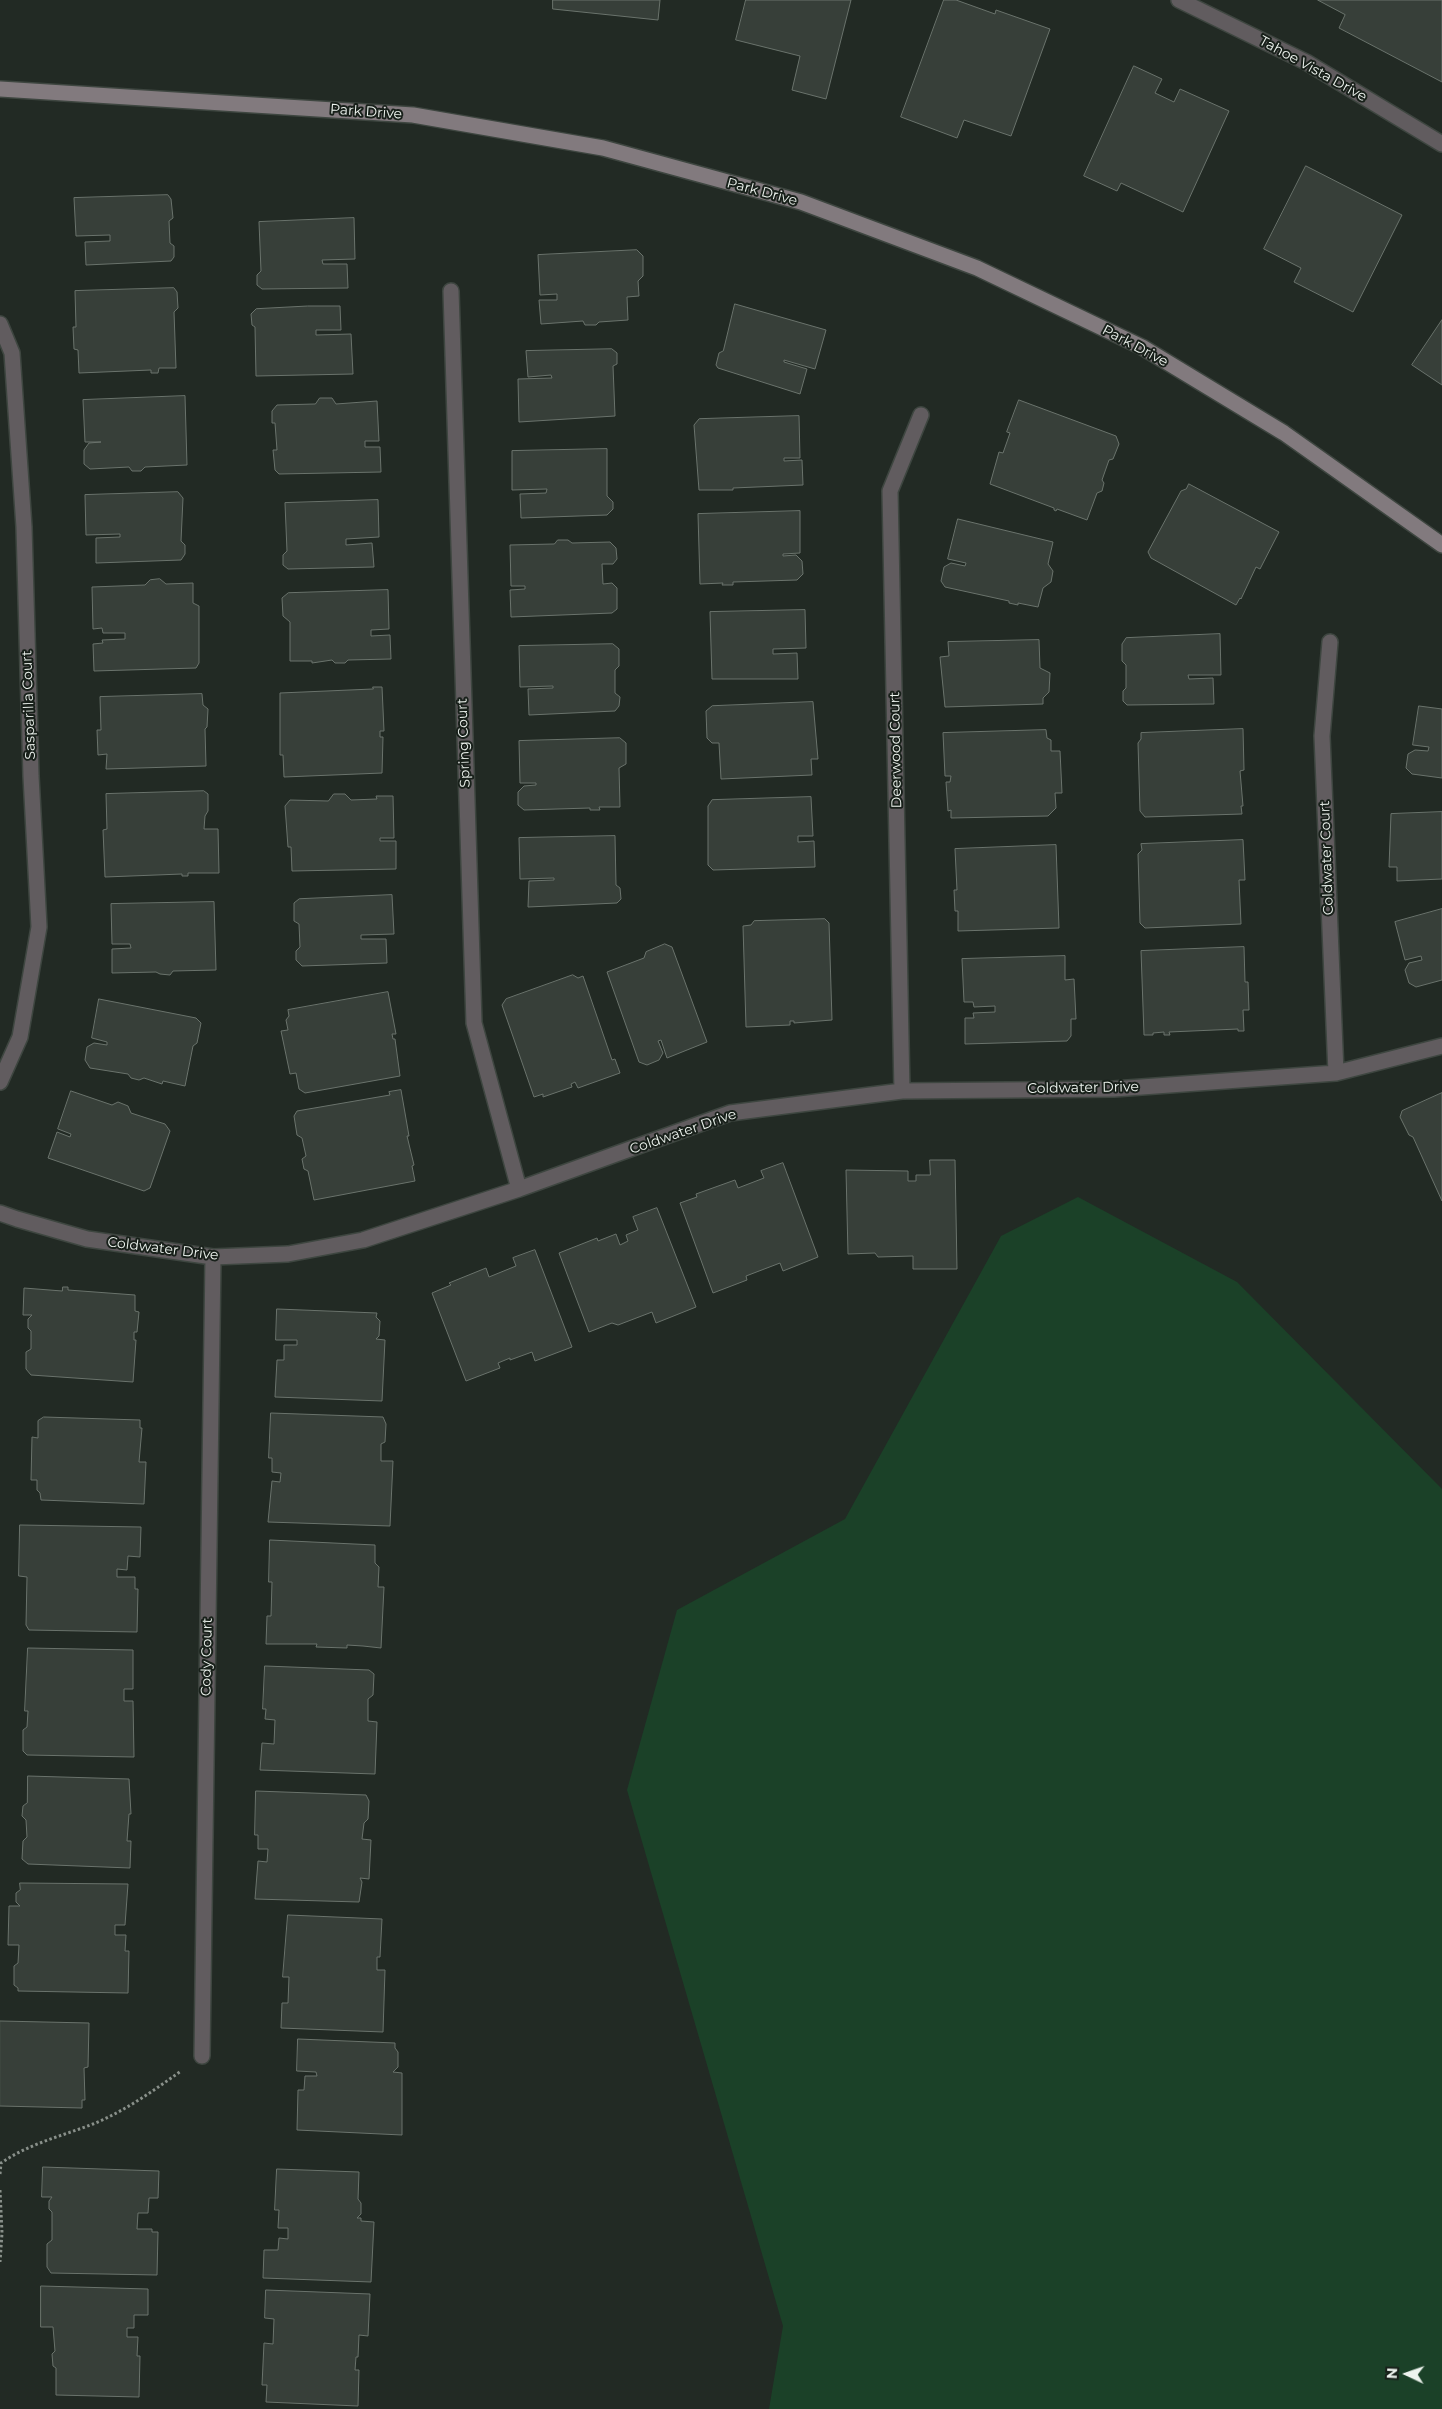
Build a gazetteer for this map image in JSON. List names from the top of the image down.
{
  "streets": {
    "street": [
      "Tahoe Vista Drive",
      "Park Drive",
      "Sasparilla Court",
      "Spring Court",
      "Deerwood Court",
      "Coldwater Court",
      "Coldwater Drive",
      "Cody Court"
    ]
  },
  "crossings": [
    ["Spring Court", "Coldwater Drive"],
    ["Deerwood Court", "Coldwater Drive"],
    ["Coldwater Court", "Coldwater Drive"],
    ["Coldwater Drive", "Cody Court"]
  ],
  "north": "left"
}
